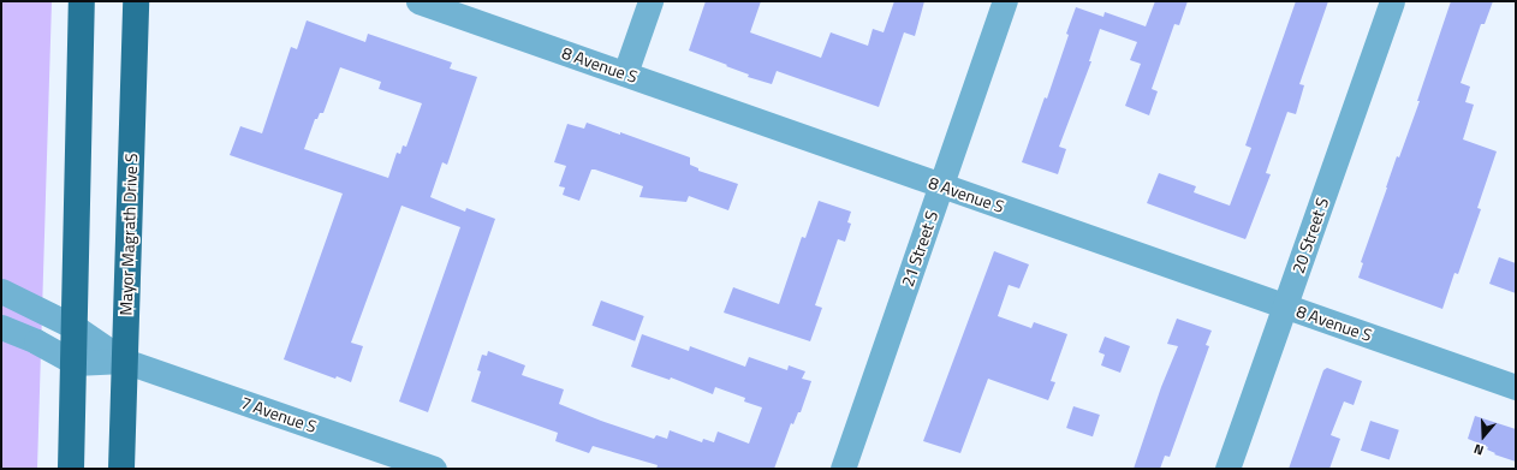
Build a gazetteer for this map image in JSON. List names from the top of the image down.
{
  "streets": {
    "main road": ["Mayor Magrath Drive S"],
    "street": [
      "8 Avenue S",
      "20 Street S",
      "21 Street S",
      "7 Avenue S"
    ]
  },
  "crossings": [
    ["8 Avenue S", "20 Street S"],
    ["8 Avenue S", "21 Street S"],
    ["Mayor Magrath Drive S", "7 Avenue S"]
  ],
  "north": "bottom"
}
